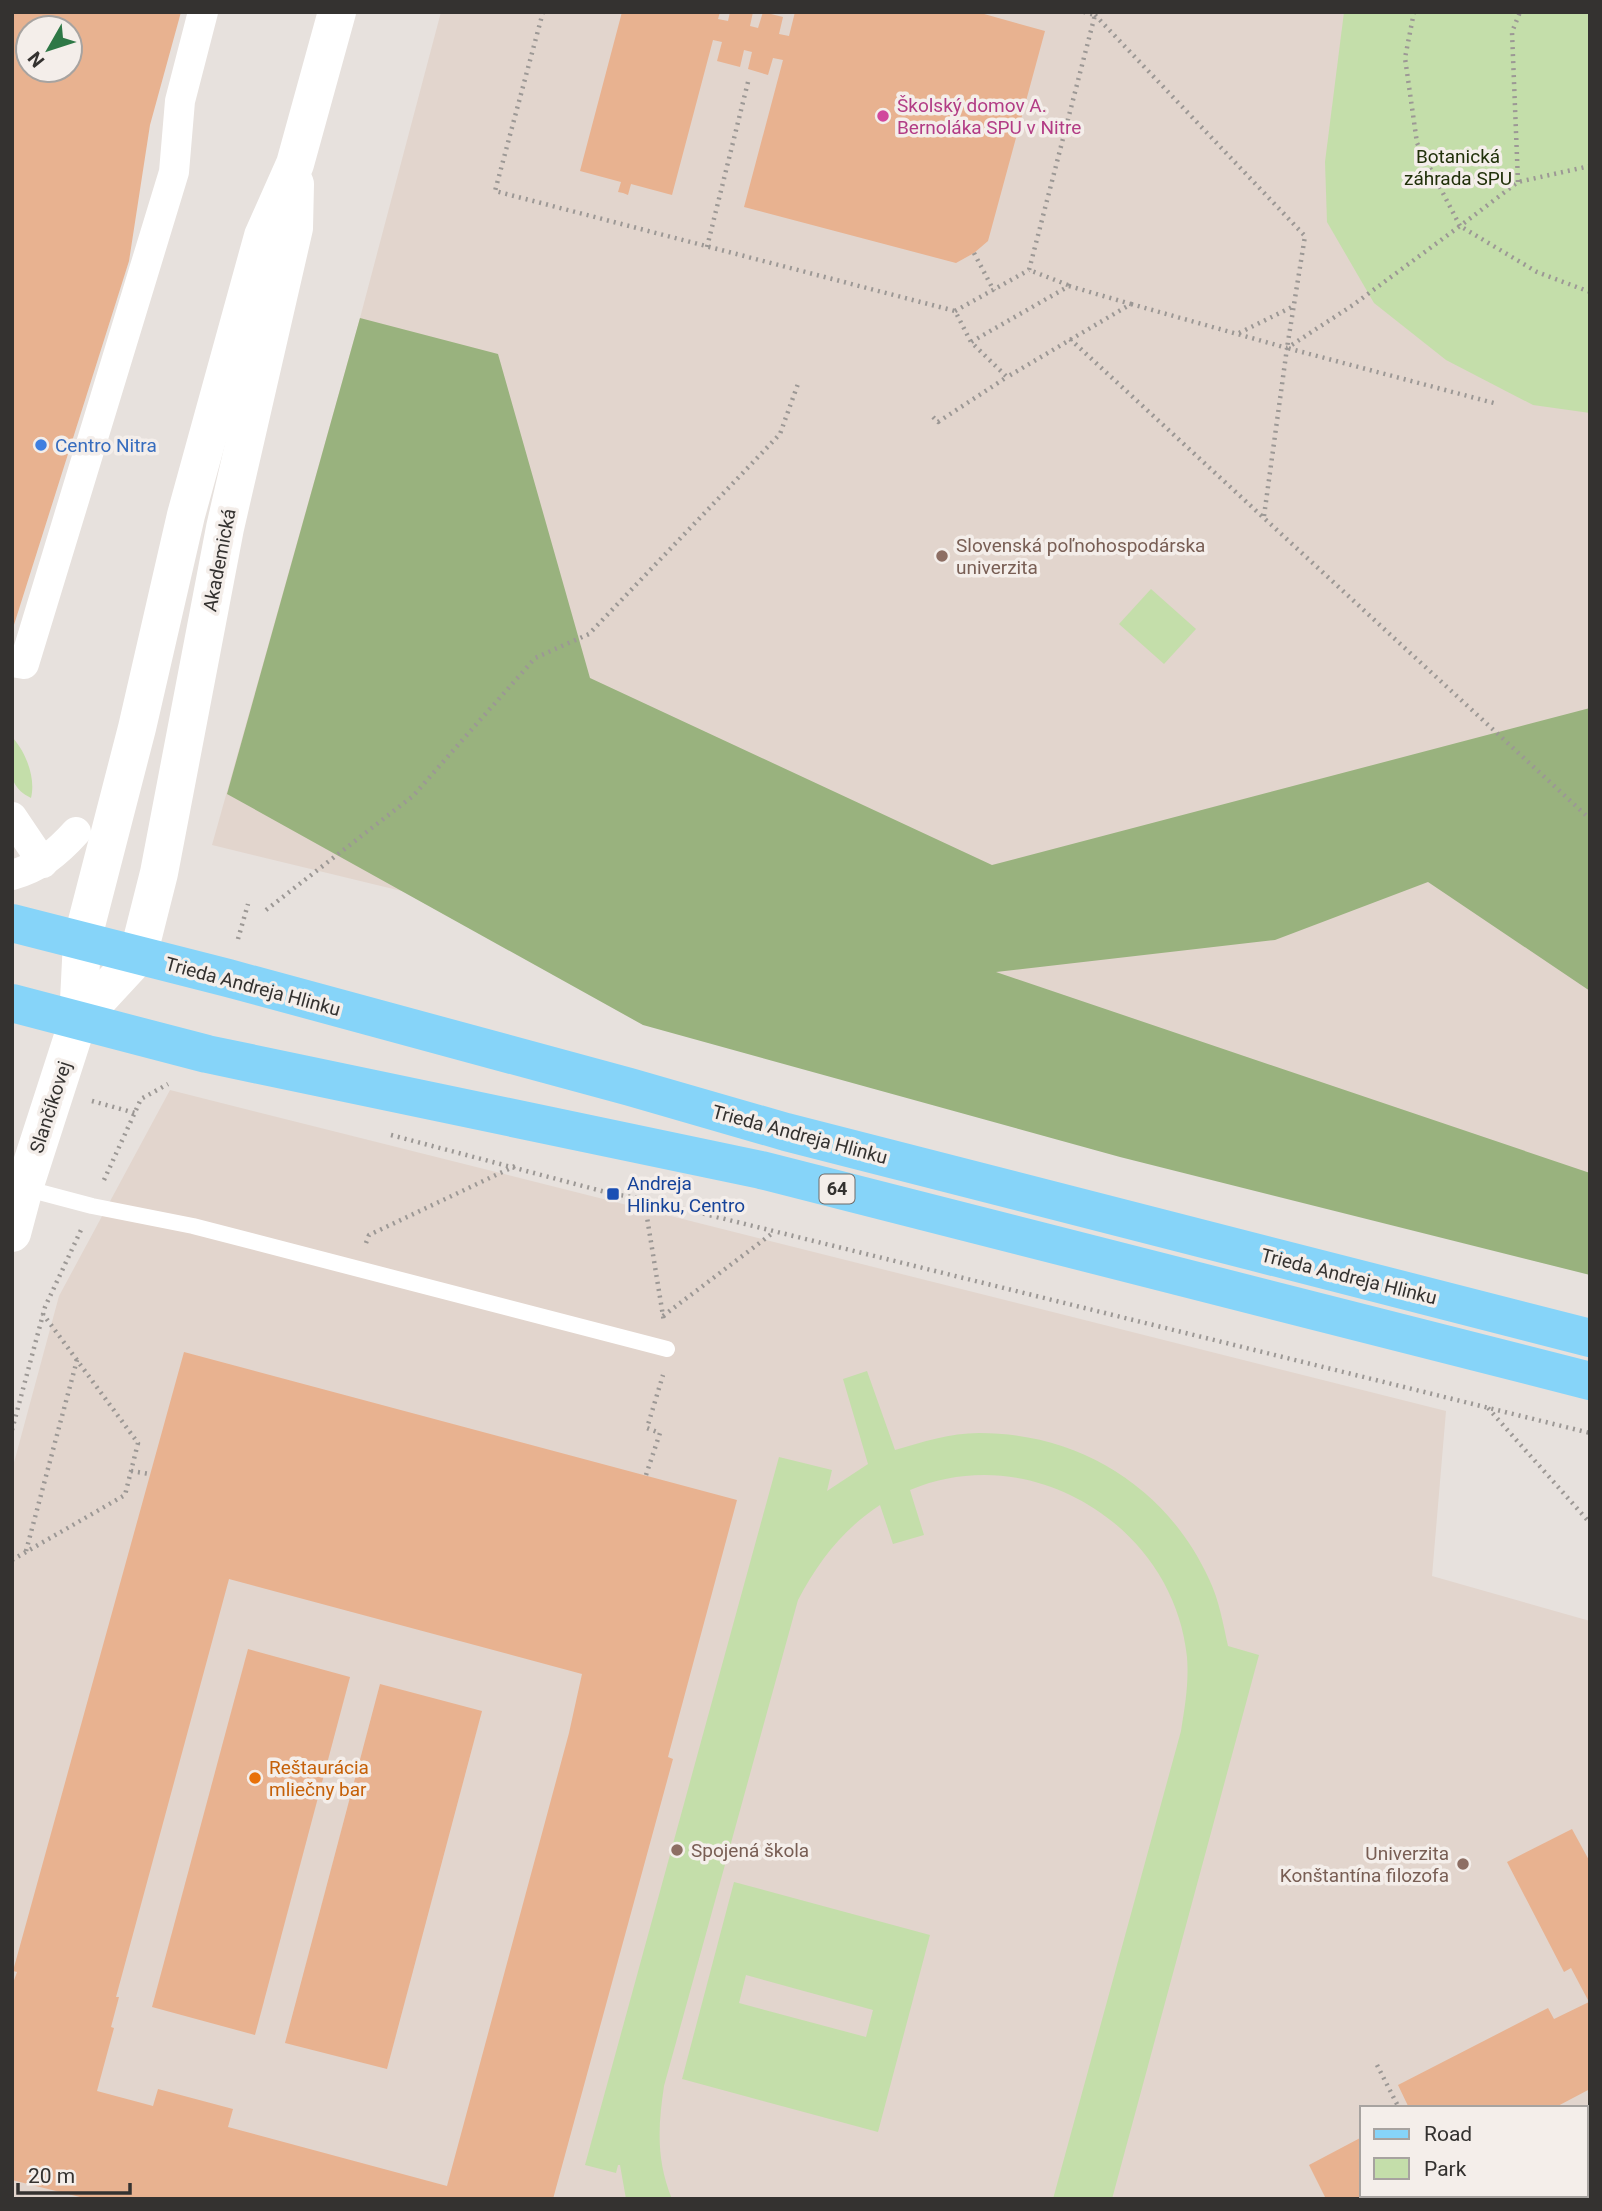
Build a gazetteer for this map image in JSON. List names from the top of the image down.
{
  "streets": {
    "main road": ["Trieda Andreja Hlinku", "64"],
    "street": ["Akademická", "Slančíkovej"]
  },
  "crossings": [
    ["Akademická", "Trieda Andreja Hlinku"],
    ["Akademická", "Slančíkovej"],
    ["Akademická", "64"],
    ["Slančíkovej", "64"]
  ],
  "parks": ["Botanická záhrada SPU"],
  "places": {
    "other": [
      "Školský domov A. Bernoláka SPU v Nitre",
      "Centro Nitra",
      "Slovenská poľnohospodárska univerzita",
      "Reštaurácia mliečny bar",
      "Spojená škola",
      "Univerzita Konštantína filozofa"
    ],
    "transit": ["Andreja Hlinku, Centro"]
  },
  "legend": ["Road", "Park"],
  "scale_bar": "20 m",
  "north": "bottom left"
}
